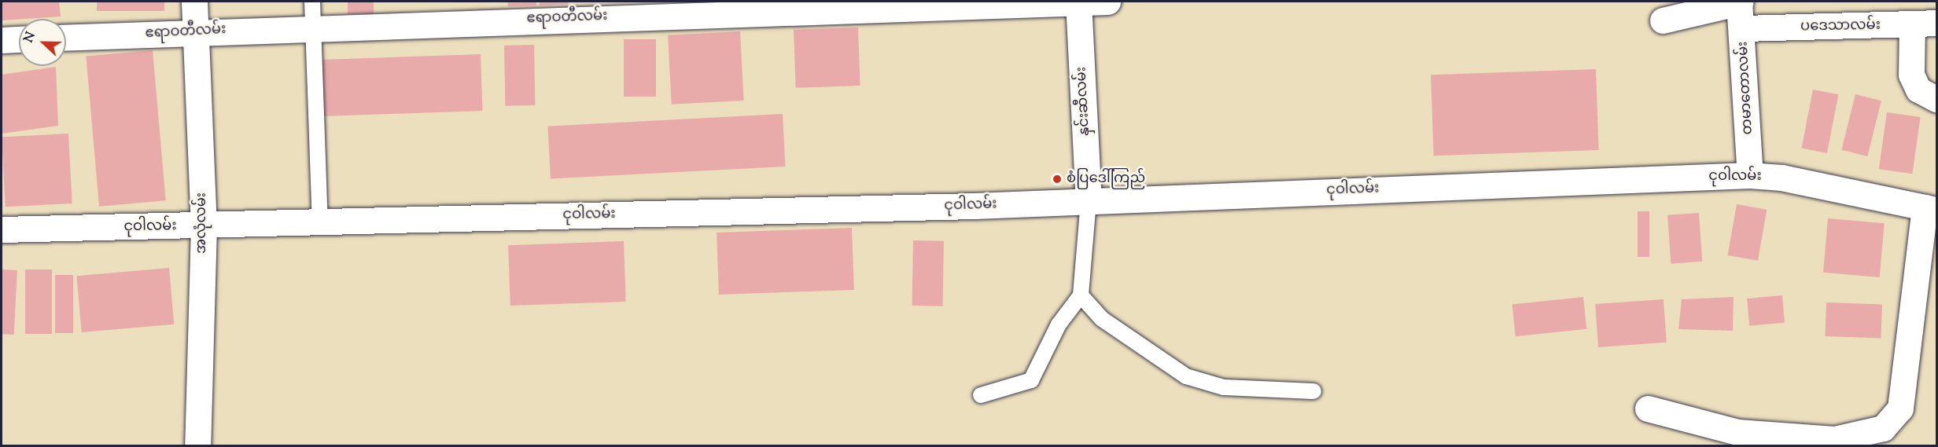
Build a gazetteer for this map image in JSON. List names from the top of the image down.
{
  "streets": {
    "street": [
      "ဧရာဝတီလမ်း",
      "ပဒေသာလမ်း",
      "တမာတောလမ်း",
      "နှင်းဆီလမ်း",
      "ငုဝါလမ်း",
      "အလုံလမ်း"
    ]
  },
  "crossings": [
    ["ဧရာဝတီလမ်း", "နှင်းဆီလမ်း"],
    ["ဧရာဝတီလမ်း", "အလုံလမ်း"],
    ["ပဒေသာလမ်း", "တမာတောလမ်း"],
    ["တမာတောလမ်း", "ငုဝါလမ်း"],
    ["နှင်းဆီလမ်း", "ငုဝါလမ်း"],
    ["ငုဝါလမ်း", "အလုံလမ်း"]
  ],
  "places": ["စံပြဒေါ်ကြည်"],
  "north": "left"
}
